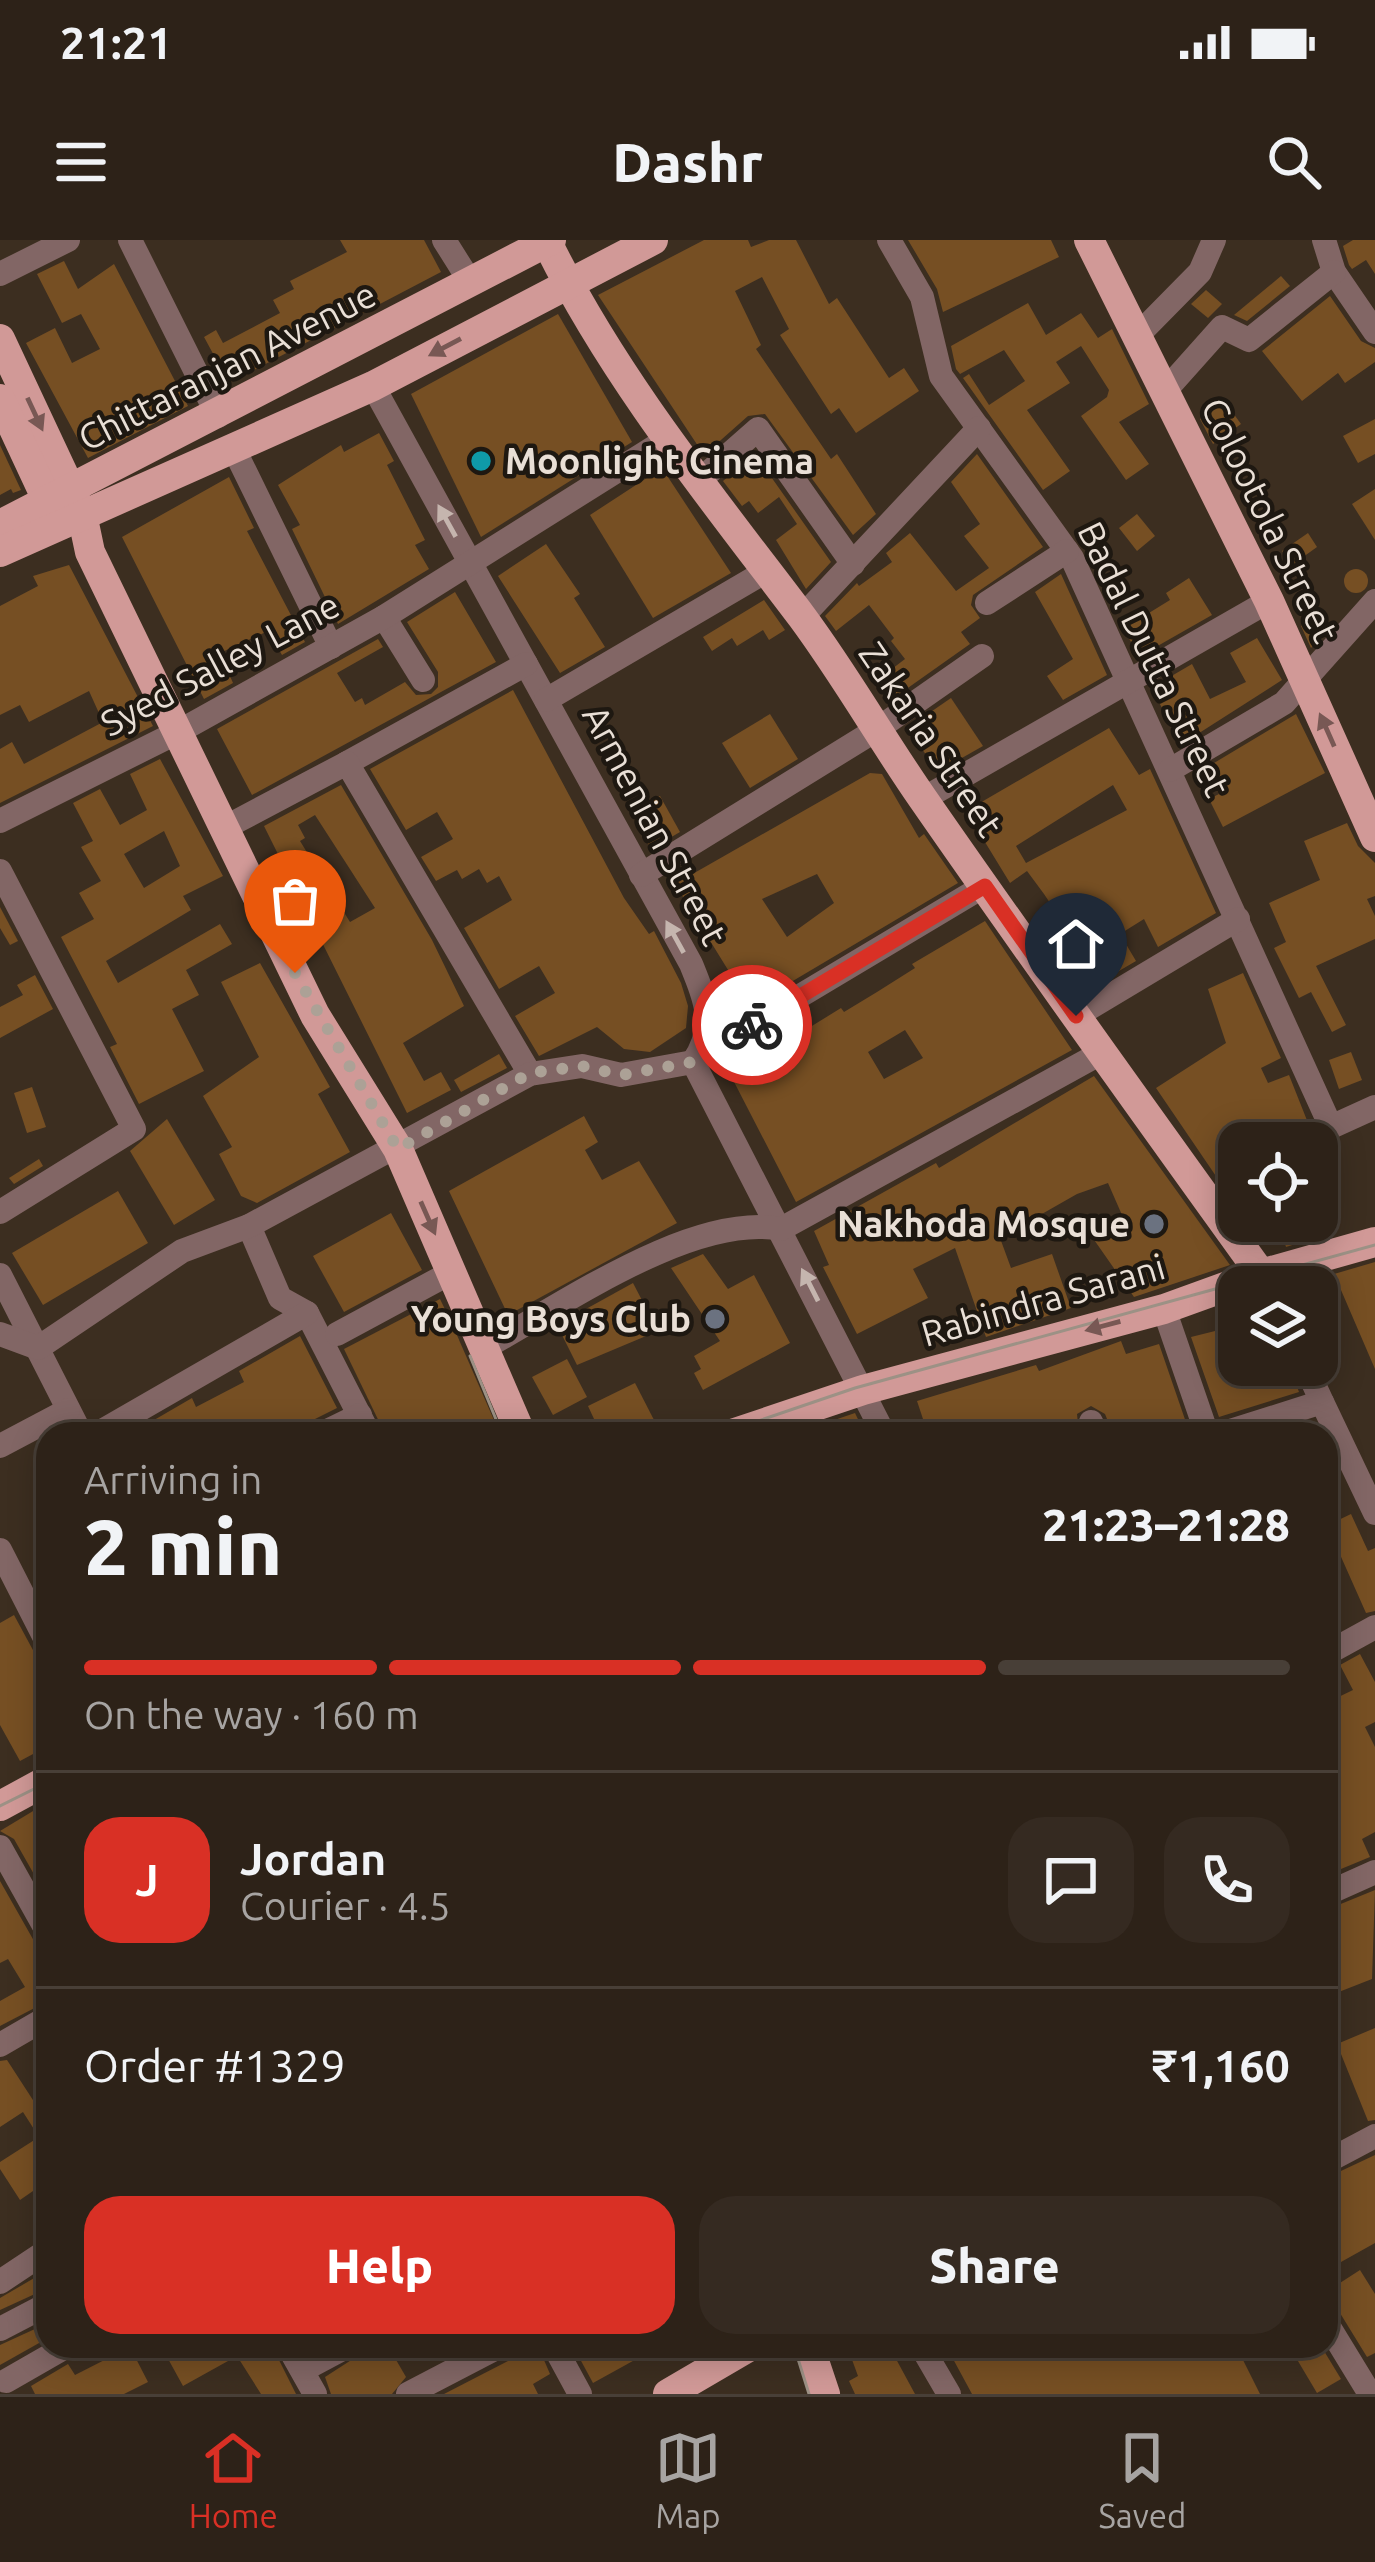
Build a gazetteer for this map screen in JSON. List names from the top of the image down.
{
  "streets": {
    "main road": [
      "Chittaranjan Avenue",
      "Colootola Street",
      "Zakaria Street",
      "Rabindra Sarani"
    ],
    "street": ["Badal Dutta Street", "Syed Salley Lane", "Armenian Street"]
  },
  "crossings": [
    ["Chittaranjan Avenue", "Zakaria Street"],
    ["Syed Salley Lane", "Zakaria Street"],
    ["Syed Salley Lane", "Armenian Street"]
  ],
  "one_way": ["Rabindra Sarani"],
  "places": ["Moonlight Cinema", "Nakhoda Mosque", "Young Boys Club"],
  "page": {
    "status": "21:21",
    "header": "Dashr",
    "heading": ["2 min", "Arriving in", "21:23–21:28"],
    "panel": [
      "Jordan",
      "Courier · 4.5",
      "Order #1329",
      "₹1,160"
    ],
    "bar": "On the way · 160 m",
    "round": "J",
    "buttons": ["Help", "Share"],
    "tabs": ["Home", "Map", "Saved"]
  }
}
